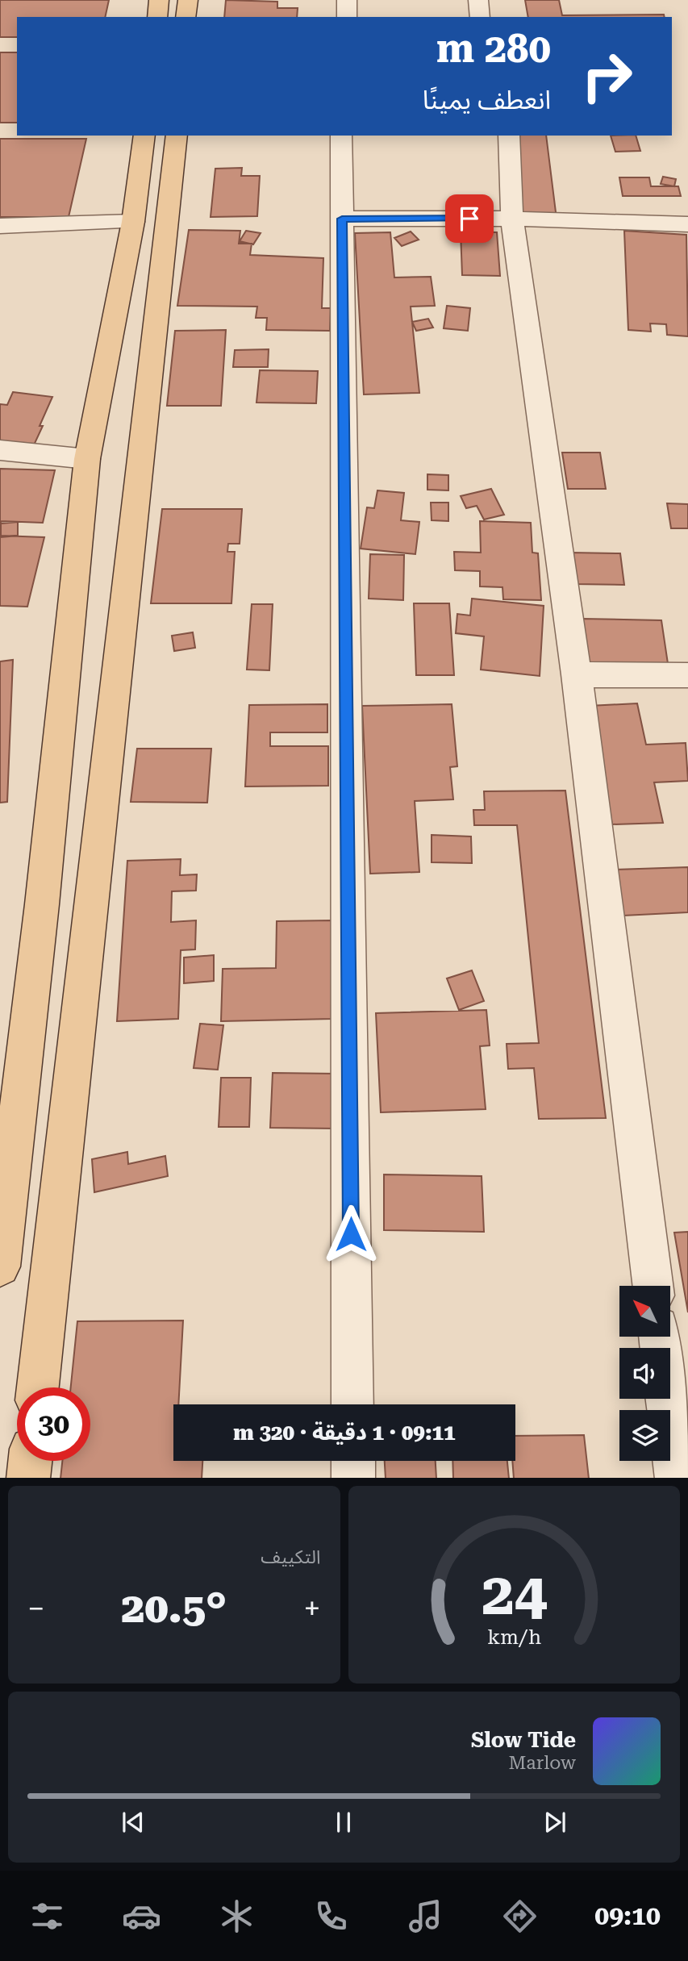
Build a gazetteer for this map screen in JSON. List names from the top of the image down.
{
  "north": "top left",
  "page": {
    "turn": ["280 m", "انعطف يمينًا"],
    "limit": "30",
    "trip": "09:11 · 1 دقيقة · 320 m",
    "tile": "التكييف",
    "heat": ["−", "20.5°", "+"],
    "song": ["Slow Tide", "Marlow"],
    "tabs": "09:10",
    "gauge": ["24", "km/h"]
  }
}
